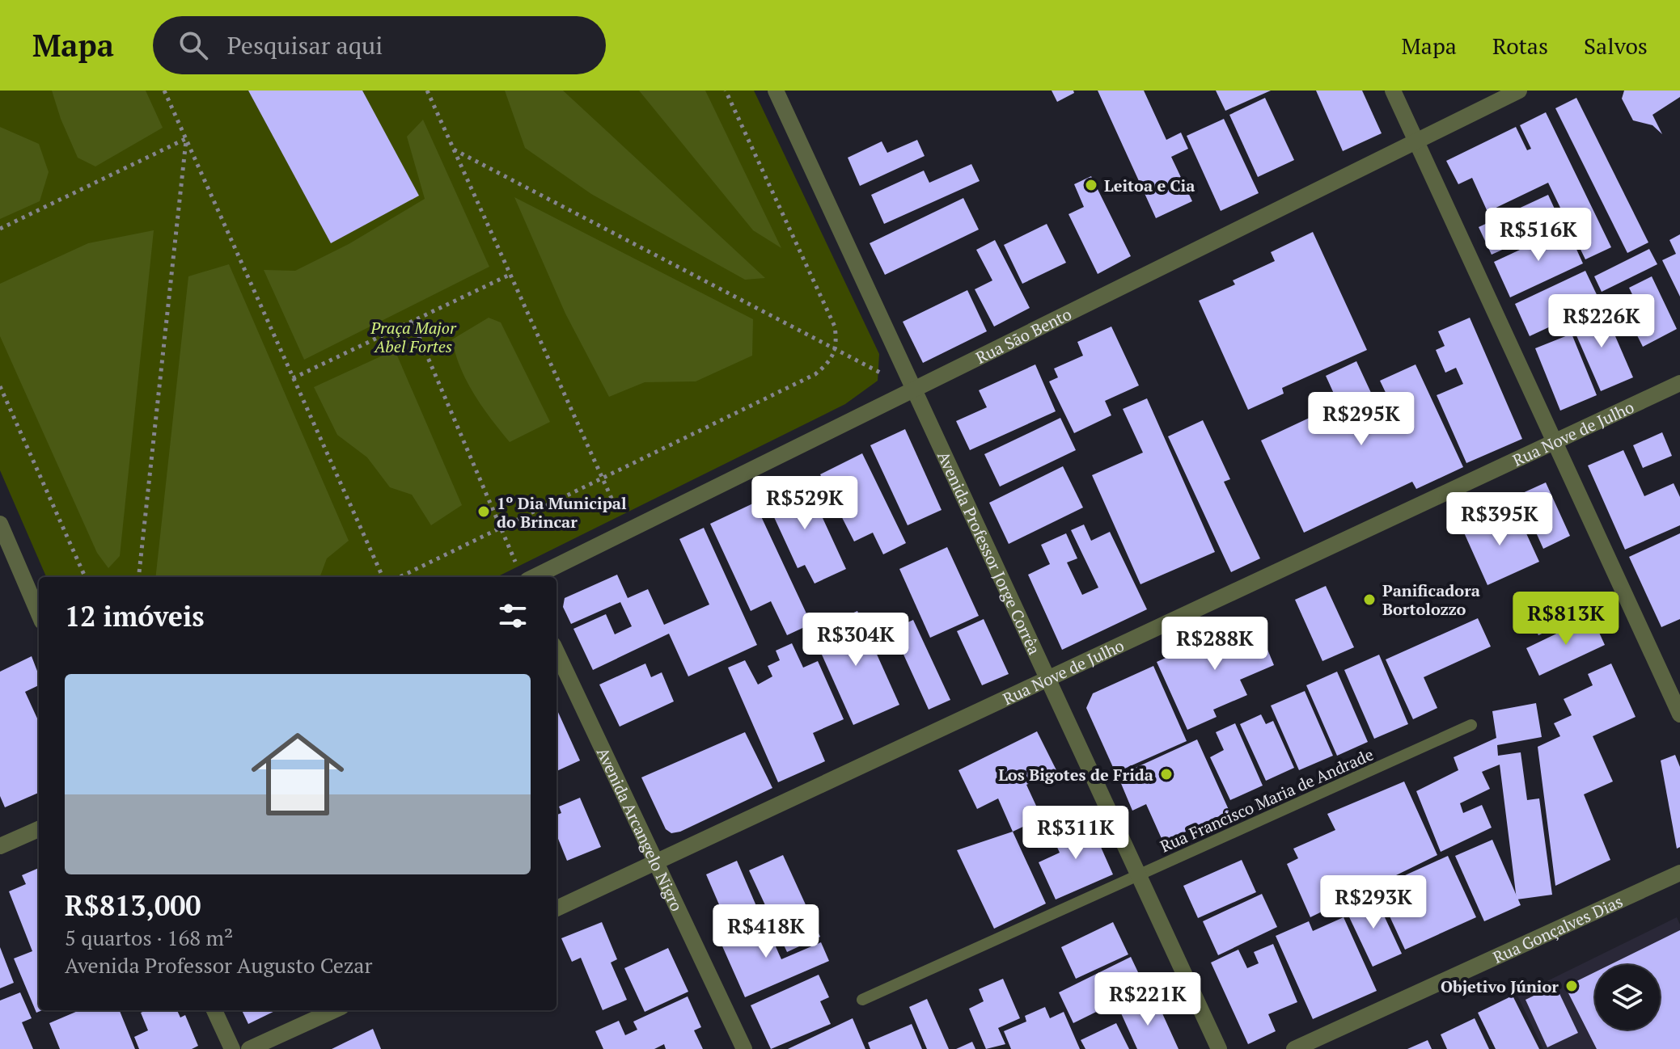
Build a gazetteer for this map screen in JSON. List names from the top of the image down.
{
  "streets": {
    "street": [
      "Rua São Bento",
      "Rua Nove de Julho",
      "Avenida Professor Jorge Corrêa",
      "Avenida Arcangelo Nigro",
      "Rua Gonçalves Dias"
    ],
    "lane": ["Rua Francisco Maria de Andrade"]
  },
  "crossings": [
    ["Rua São Bento", "Avenida Professor Jorge Corrêa"],
    ["Rua Nove de Julho", "Avenida Professor Jorge Corrêa"],
    ["Rua Nove de Julho", "Avenida Arcangelo Nigro"],
    ["Avenida Professor Jorge Corrêa", "Rua Francisco Maria de Andrade"]
  ],
  "parks": ["Praça Major Abel Fortes"],
  "places": [
    "Leitoa e Cia",
    "1º Dia Municipal do Brincar",
    "Panificadora Bortolozzo",
    "Los Bigotes de Frida",
    "Objetivo Júnior"
  ],
  "page": {
    "header": "Mapa",
    "search": "Pesquisar aqui",
    "nav": ["Mapa", "Rotas", "Salvos"],
    "price": [
      "R$516K",
      "R$226K",
      "R$295K",
      "R$529K",
      "R$395K",
      "R$813K",
      "R$304K",
      "R$288K",
      "R$311K",
      "R$293K",
      "R$418K",
      "R$221K"
    ],
    "heading": "12 imóveis",
    "list": [
      {
        "name": "R$813,000",
        "note": "5 quartos · 168 m² · Avenida Professor Augusto Cezar"
      }
    ]
  }
}
